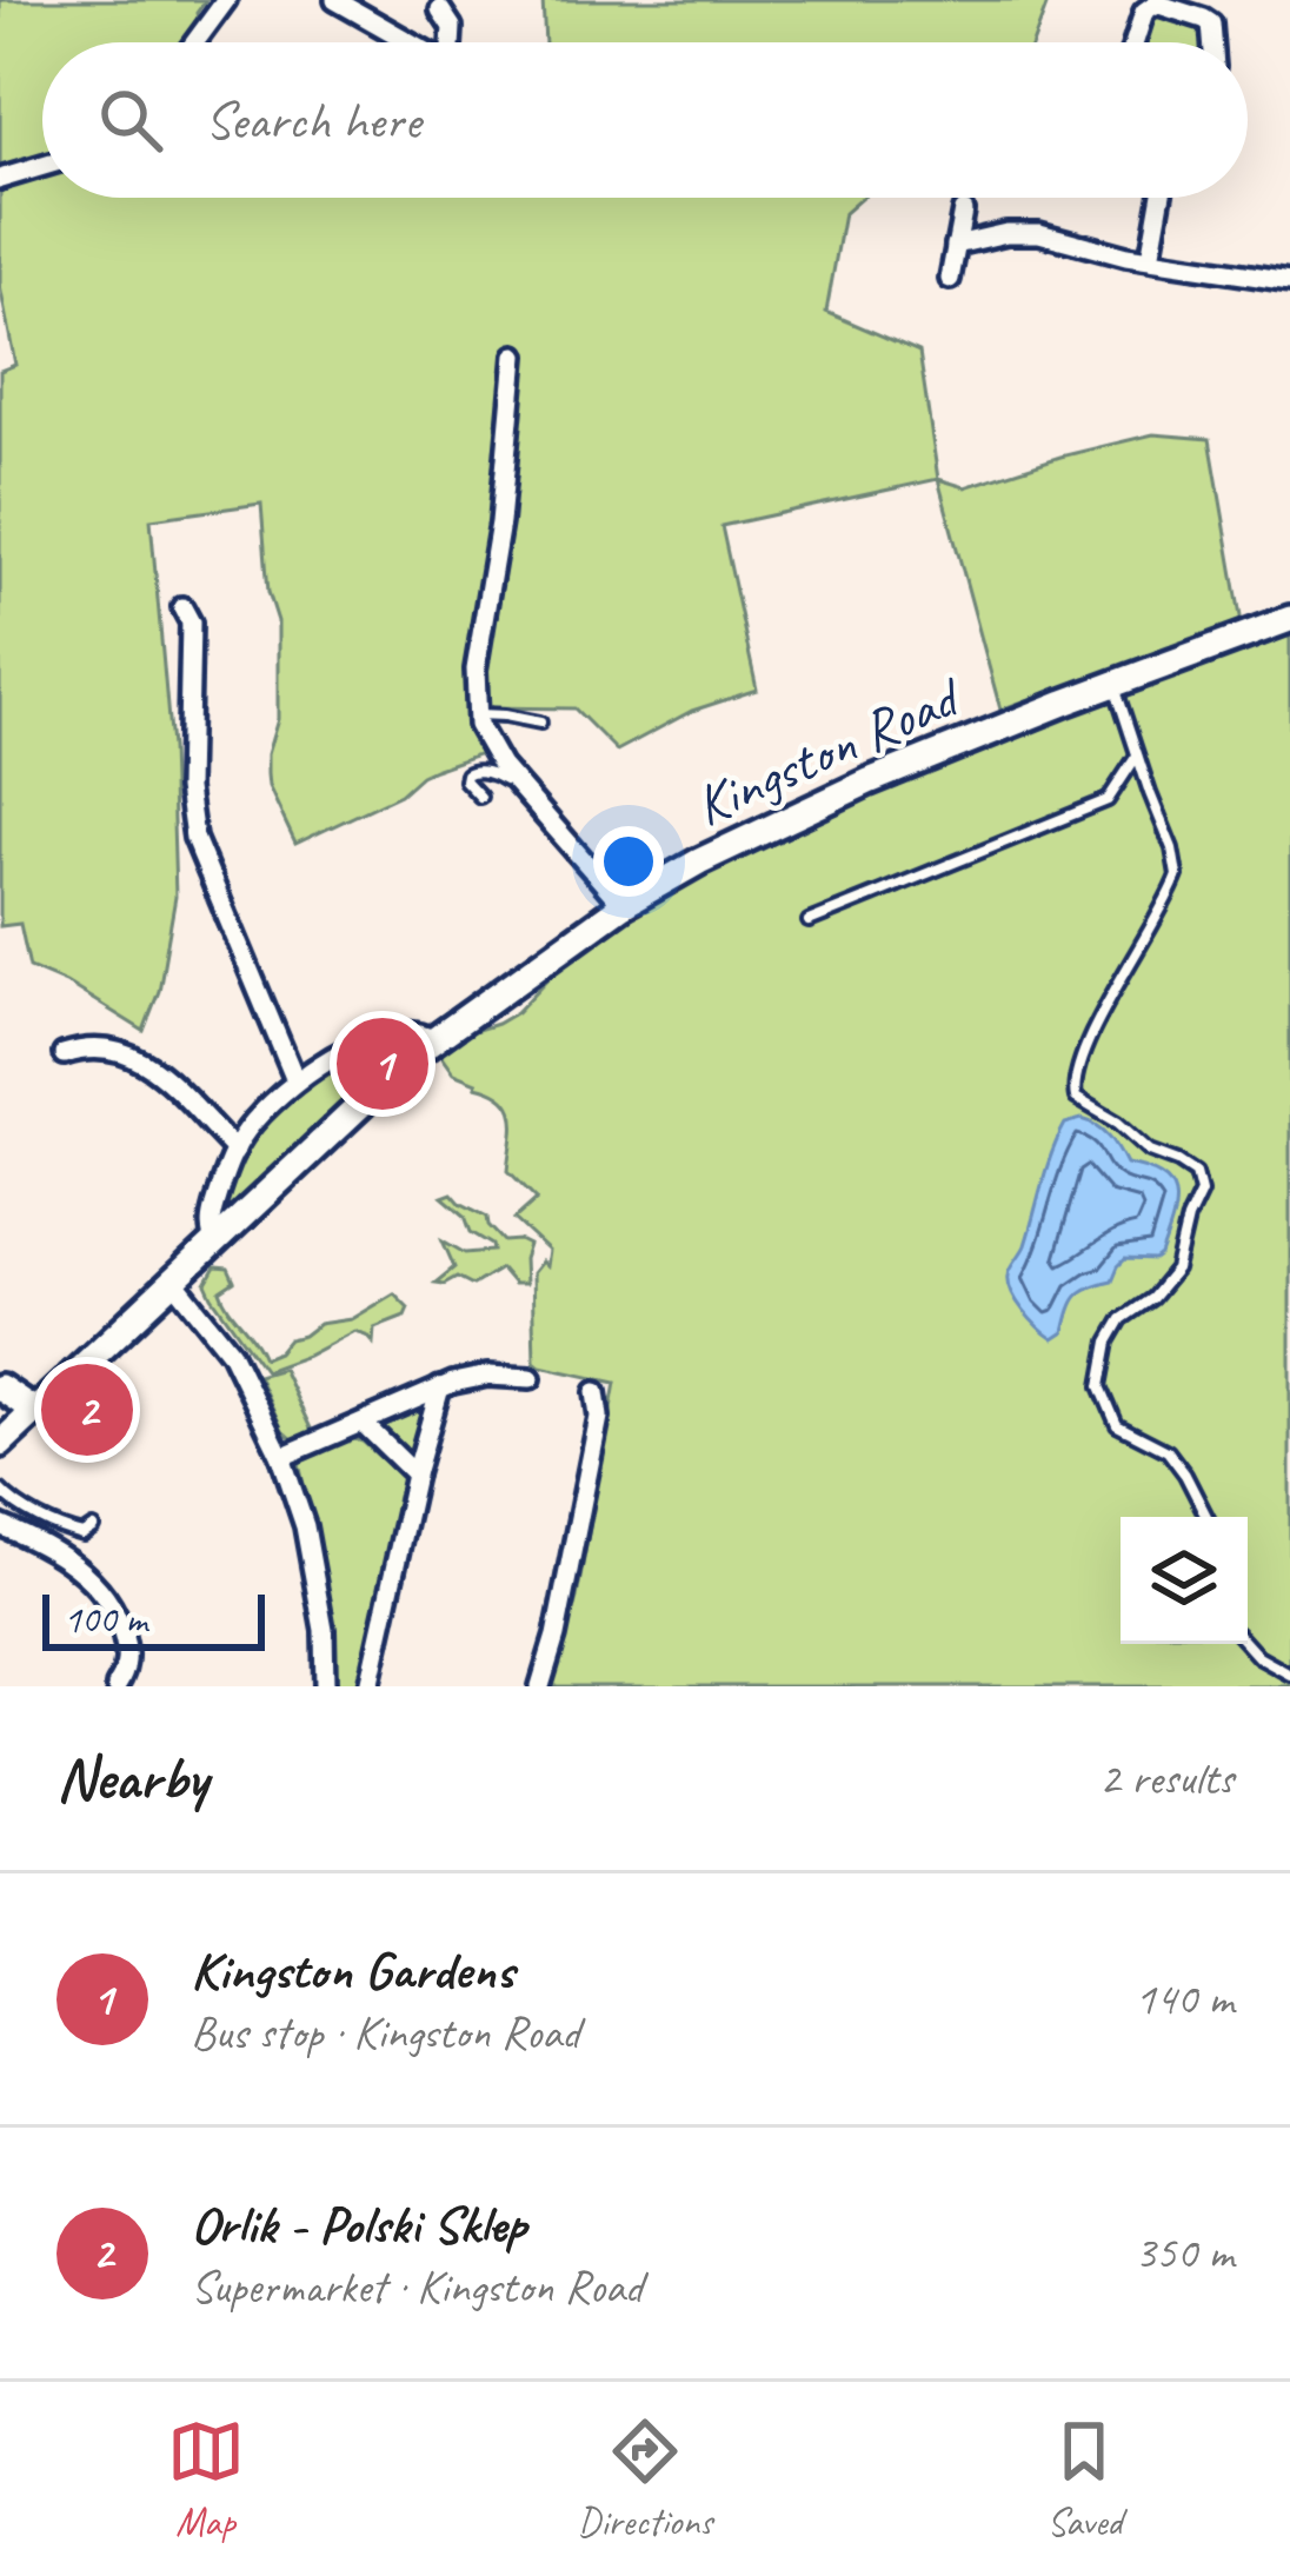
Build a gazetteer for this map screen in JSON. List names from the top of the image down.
{
  "streets": {
    "main road": ["Kingston Road"]
  },
  "scale_bar": "100 m",
  "page": {
    "search": "Search here",
    "pins": ["1", "2"],
    "scale": "100 m",
    "heading": ["Nearby", "2 results"],
    "list": [
      {
        "mark": "1",
        "name": "Kingston Gardens",
        "note": "Bus stop · Kingston Road",
        "value": "140 m"
      },
      {
        "mark": "2",
        "name": "Orlik - Polski Sklep",
        "note": "Supermarket · Kingston Road",
        "value": "350 m"
      }
    ],
    "nav": ["Map", "Directions", "Saved"]
  }
}
